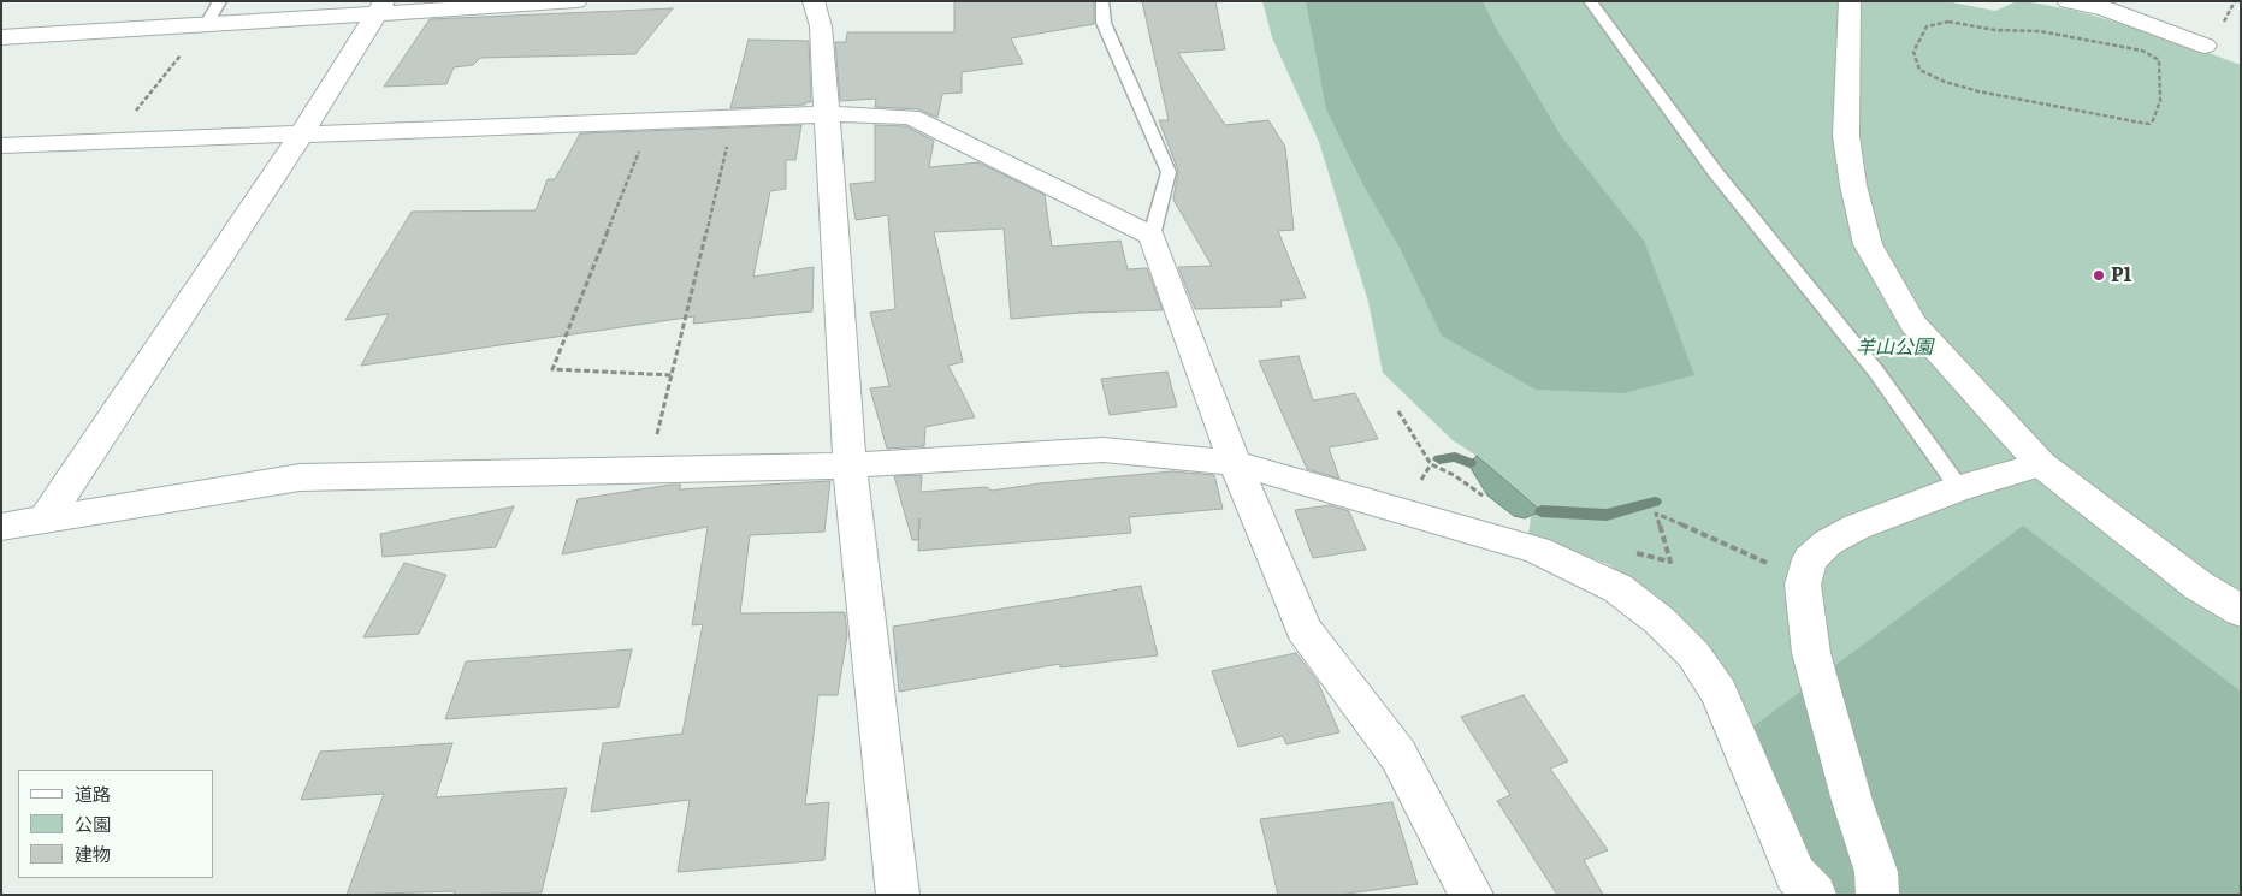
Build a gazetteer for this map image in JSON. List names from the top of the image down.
{
  "parks": ["羊山公園"],
  "places": ["P1"],
  "legend": ["道路", "公園", "建物"]
}
